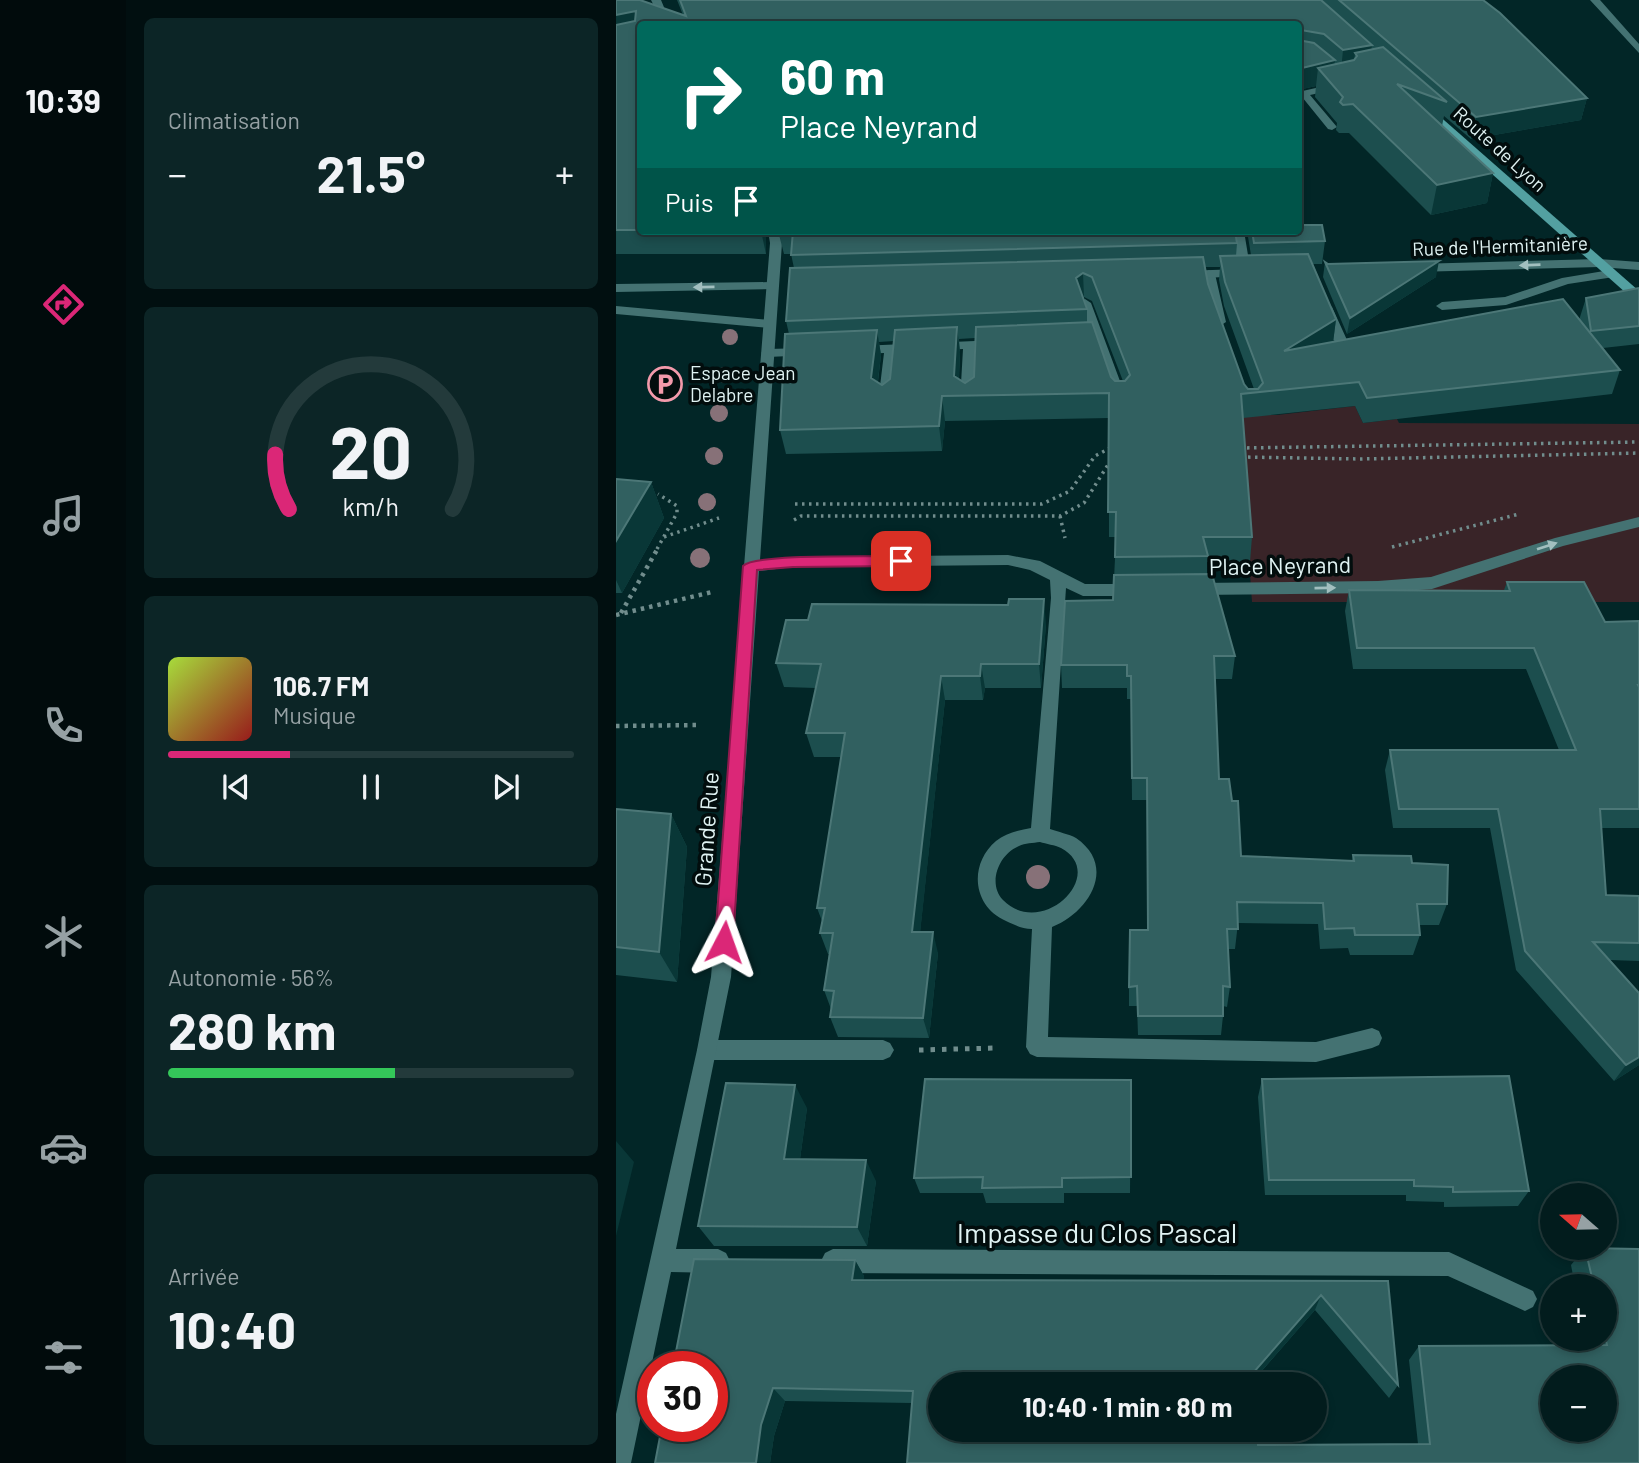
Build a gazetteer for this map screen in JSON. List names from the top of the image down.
{
  "streets": {
    "main road": ["Route de Lyon"],
    "street": [
      "Rue de l'Hermitanière",
      "Place Neyrand",
      "Grande Rue",
      "Impasse du Clos Pascal"
    ]
  },
  "crossings": [
    ["Route de Lyon", "Rue de l'Hermitanière"]
  ],
  "one_way": ["Place Neyrand"],
  "places": {
    "parking": ["Espace Jean Delabre"]
  },
  "north": "left",
  "page": {
    "tabs": "10:39",
    "tile": [
      "Climatisation",
      ["Autonomie · 56%", "280 km"],
      ["Arrivée", "10:40"]
    ],
    "turn": ["60 m", "Place Neyrand"],
    "heat": ["−", "21.5°", "+"],
    "then": "Puis",
    "song": ["106.7 FM", "Musique"],
    "map_buttons": ["+", "−"],
    "limit": "30",
    "trip": "10:40 · 1 min · 80 m",
    "gauge": ["20", "km/h"]
  }
}
